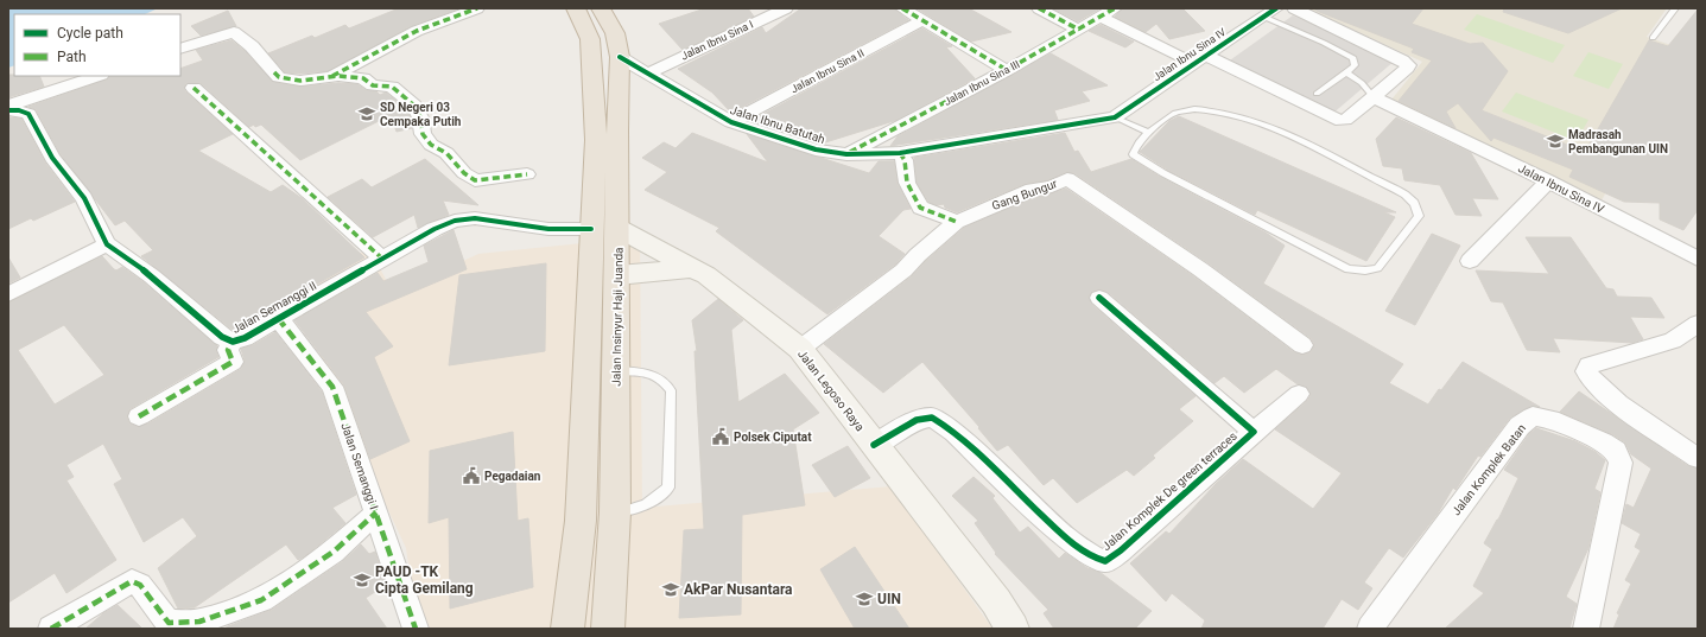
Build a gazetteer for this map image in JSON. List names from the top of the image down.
{
  "streets": {
    "highway": ["Jalan Insinyur Haji Juanda"],
    "street": [
      "Jalan Ibnu Sina I",
      "Jalan Ibnu Sina IV",
      "Jalan Ibnu Sina II",
      "Jalan Ibnu Sina III",
      "Jalan Ibnu Batutah",
      "Gang Bungur",
      "Jalan Semanggi II",
      "Jalan Legoso Raya",
      "Jalan Semanggi I",
      "Jalan Komplek Batan",
      "Jalan Komplek De green terraces"
    ]
  },
  "crossings": [
    ["Jalan Ibnu Sina I", "Jalan Ibnu Batutah"],
    ["Jalan Ibnu Sina IV", "Jalan Ibnu Batutah"],
    ["Jalan Ibnu Sina II", "Jalan Ibnu Batutah"],
    ["Jalan Ibnu Sina III", "Jalan Ibnu Batutah"],
    ["Jalan Ibnu Batutah", "Jalan Insinyur Haji Juanda"],
    ["Gang Bungur", "Jalan Legoso Raya"],
    ["Jalan Semanggi II", "Jalan Insinyur Haji Juanda"],
    ["Jalan Semanggi II", "Jalan Legoso Raya"],
    ["Jalan Semanggi II", "Jalan Semanggi I"],
    ["Jalan Insinyur Haji Juanda", "Jalan Legoso Raya"],
    ["Jalan Legoso Raya", "Jalan Komplek De green terraces"]
  ],
  "places": {
    "school or university": [
      "SD Negeri 03 Cempaka Putih",
      "Madrasah Pembangunan UIN",
      "PAUD -TK Cipta Gemilang",
      "AkPar Nusantara",
      "UIN"
    ],
    "public building": ["Polsek Ciputat", "Pegadaian"]
  },
  "legend": ["Cycle path", "Path"]
}
